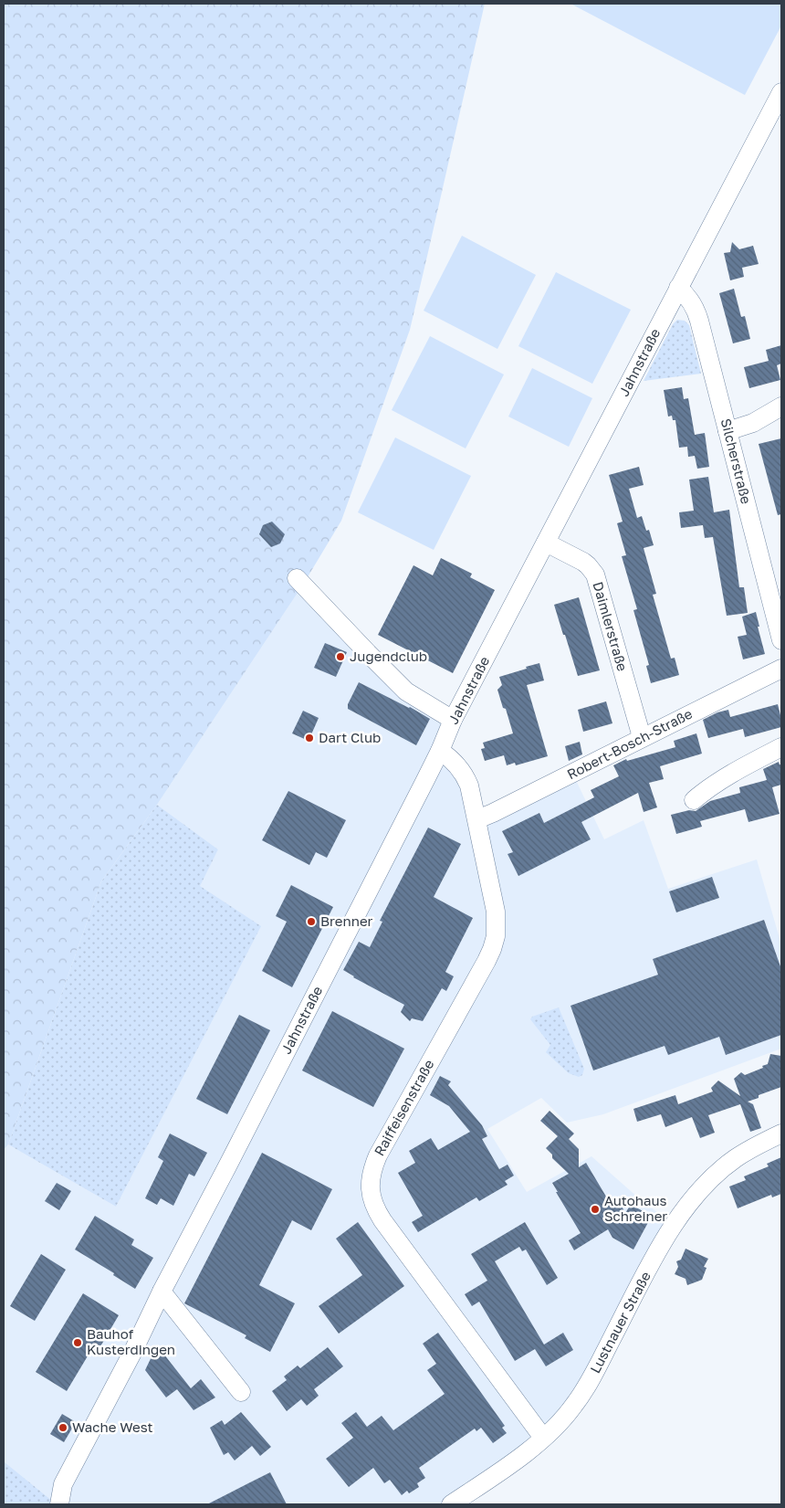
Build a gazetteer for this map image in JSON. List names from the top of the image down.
{
  "streets": {
    "street": [
      "Jahnstraße",
      "Silcherstraße",
      "Daimlerstraße",
      "Robert-Bosch-Straße",
      "Raiffeisenstraße",
      "Lustnauer Straße"
    ]
  },
  "crossings": [
    ["Jahnstraße", "Silcherstraße"],
    ["Jahnstraße", "Daimlerstraße"],
    ["Jahnstraße", "Raiffeisenstraße"],
    ["Daimlerstraße", "Robert-Bosch-Straße"],
    ["Robert-Bosch-Straße", "Raiffeisenstraße"],
    ["Raiffeisenstraße", "Lustnauer Straße"]
  ],
  "places": [
    "Jugendclub",
    "Dart Club",
    "Brenner",
    "Autohaus Schreiner",
    "Bauhof Kusterdingen",
    "Wache West"
  ]
}
